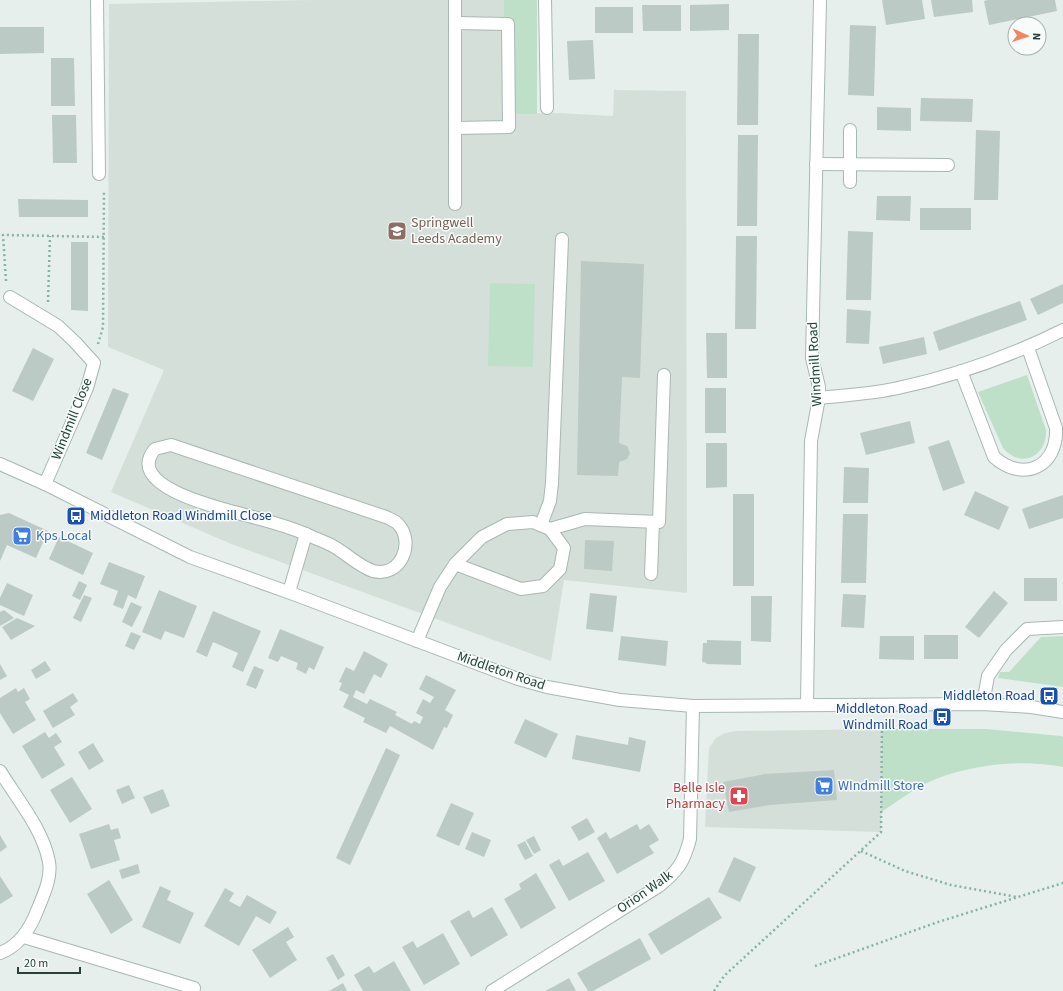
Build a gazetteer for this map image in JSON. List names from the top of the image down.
{
  "streets": {
    "street": [
      "Windmill Road",
      "Windmill Close",
      "Middleton Road",
      "Orion Walk"
    ]
  },
  "crossings": [
    ["Windmill Road", "Middleton Road"],
    ["Windmill Close", "Middleton Road"],
    ["Middleton Road", "Orion Walk"]
  ],
  "places": {
    "school or university": ["Springwell Leeds Academy"],
    "bus stop": ["Middleton Road Windmill Close", "Middleton Road", "Middleton Road Windmill Road"],
    "supermarket": ["Kps Local", "WIndmill Store"],
    "pharmacy": ["Belle Isle Pharmacy"]
  },
  "scale_bar": "20 m",
  "north": "right"
}
